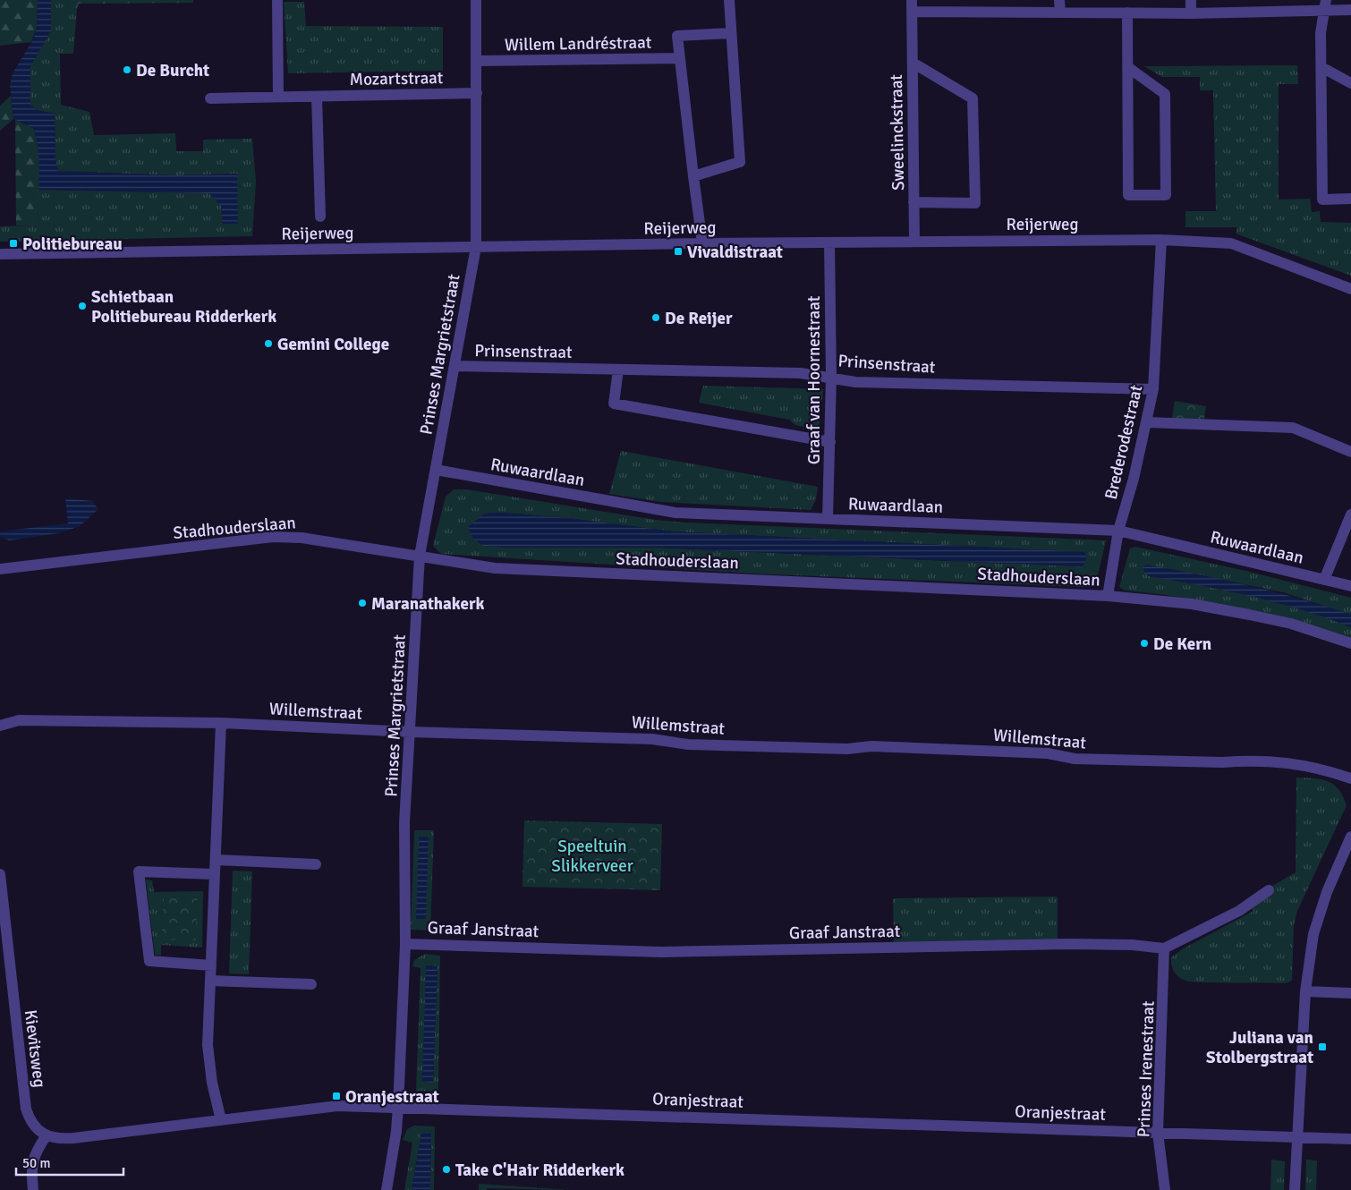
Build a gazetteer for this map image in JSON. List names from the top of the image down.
{
  "streets": {
    "street": [
      "Willem Landréstraat",
      "Mozartstraat",
      "Sweelinckstraat",
      "Reijerweg",
      "Prinsenstraat",
      "Prinses Margrietstraat",
      "Graaf van Hoornestraat",
      "Brederodestraat",
      "Ruwaardlaan",
      "Stadhouderslaan",
      "Willemstraat",
      "Graaf Janstraat",
      "Kievitsweg",
      "Prinses Irenestraat",
      "Oranjestraat"
    ]
  },
  "crossings": [
    ["Sweelinckstraat", "Reijerweg"],
    ["Reijerweg", "Prinses Margrietstraat"],
    ["Reijerweg", "Graaf van Hoornestraat"],
    ["Reijerweg", "Brederodestraat"],
    ["Prinsenstraat", "Prinses Margrietstraat"],
    ["Prinsenstraat", "Graaf van Hoornestraat"],
    ["Prinsenstraat", "Brederodestraat"],
    ["Prinses Margrietstraat", "Ruwaardlaan"],
    ["Prinses Margrietstraat", "Stadhouderslaan"],
    ["Prinses Margrietstraat", "Willemstraat"],
    ["Prinses Margrietstraat", "Graaf Janstraat"],
    ["Prinses Margrietstraat", "Oranjestraat"],
    ["Graaf van Hoornestraat", "Ruwaardlaan"],
    ["Brederodestraat", "Ruwaardlaan"],
    ["Brederodestraat", "Stadhouderslaan"],
    ["Graaf Janstraat", "Prinses Irenestraat"],
    ["Kievitsweg", "Oranjestraat"],
    ["Prinses Irenestraat", "Oranjestraat"]
  ],
  "parks": ["Speeltuin Slikkerveer"],
  "places": {
    "other": [
      "De Burcht",
      "Schietbaan Politiebureau Ridderkerk",
      "De Reijer",
      "Gemini College",
      "Maranathakerk",
      "De Kern",
      "Take C'Hair Ridderkerk"
    ],
    "transit": [
      "Politiebureau",
      "Vivaldistraat",
      "Juliana van Stolbergstraat",
      "Oranjestraat"
    ]
  },
  "scale_bar": "50 m"
}
